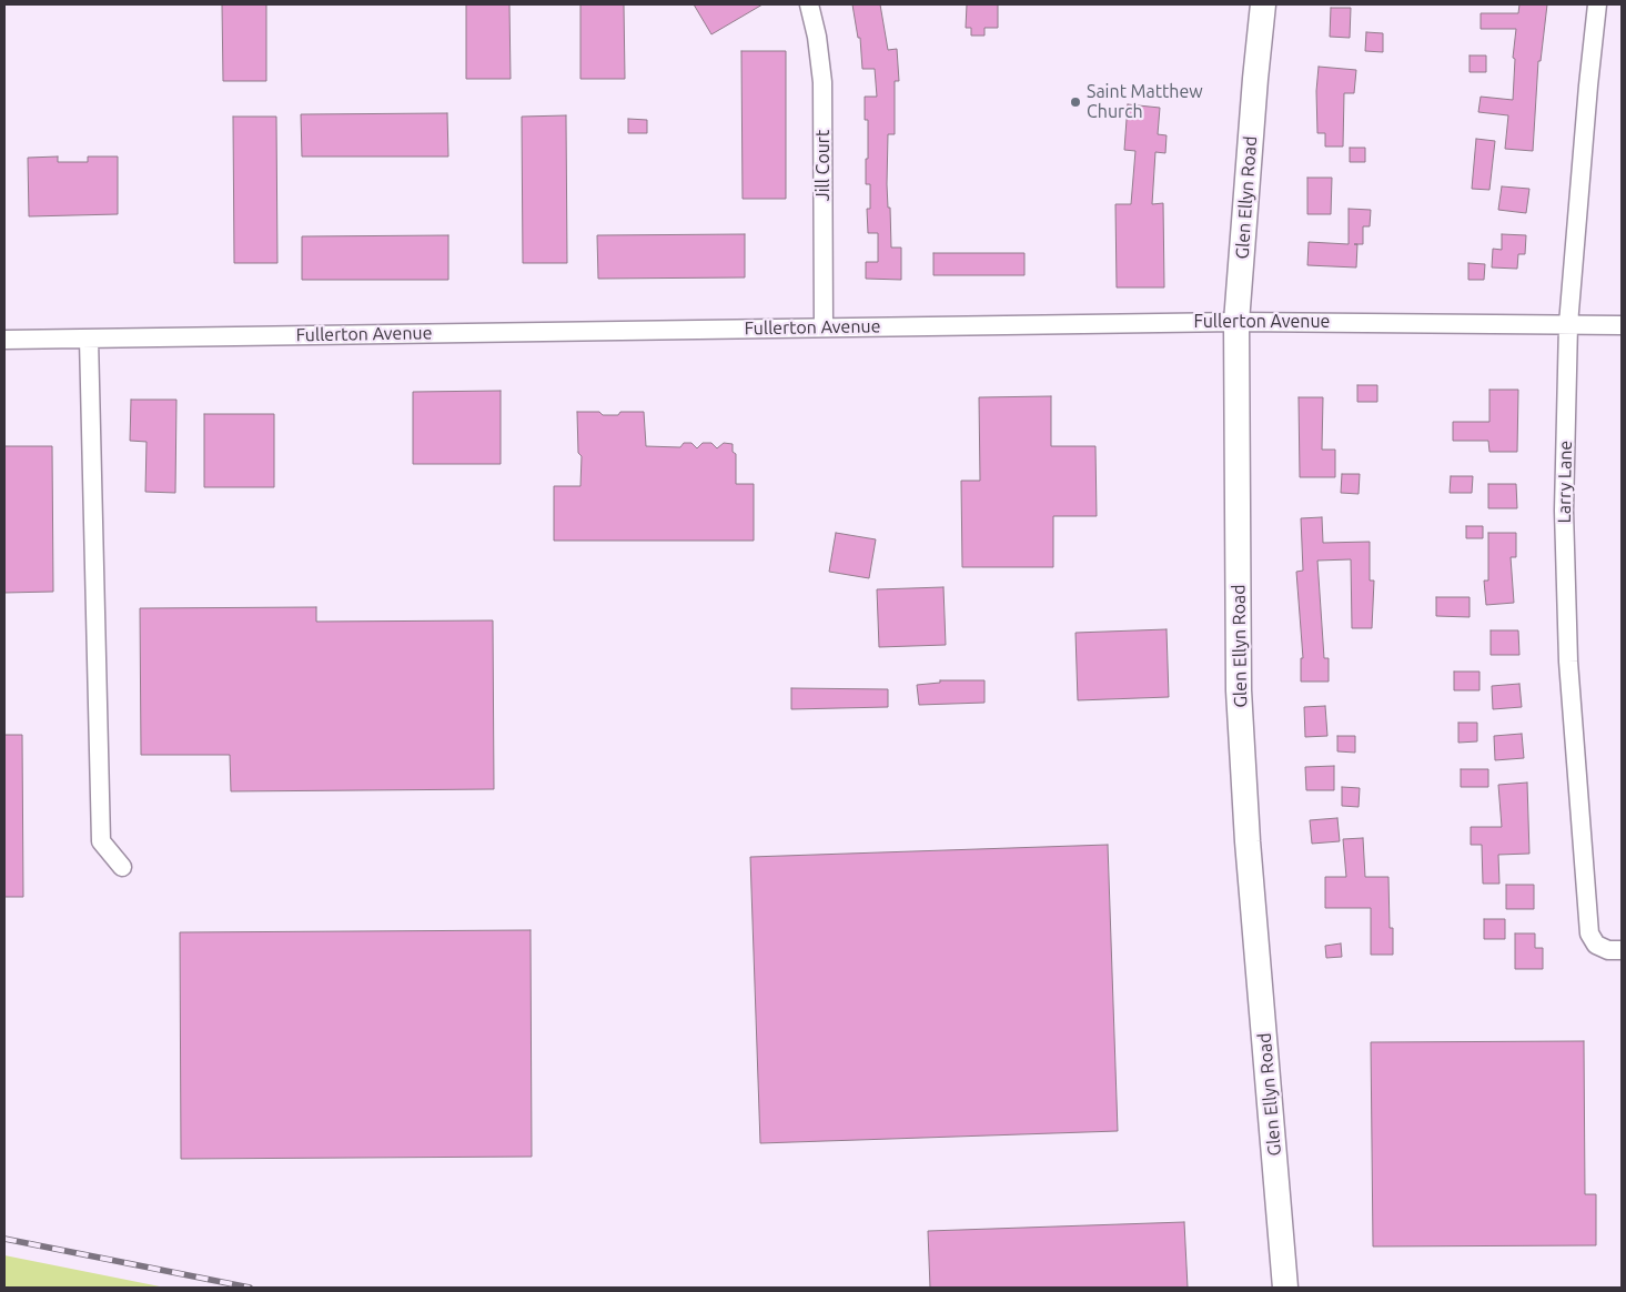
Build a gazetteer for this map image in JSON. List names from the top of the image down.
{
  "streets": {
    "street": [
      "Jill Court",
      "Glen Ellyn Road",
      "Fullerton Avenue",
      "Larry Lane"
    ]
  },
  "crossings": [
    ["Jill Court", "Fullerton Avenue"],
    ["Glen Ellyn Road", "Fullerton Avenue"],
    ["Fullerton Avenue", "Larry Lane"]
  ],
  "places": ["Saint Matthew Church"]
}
